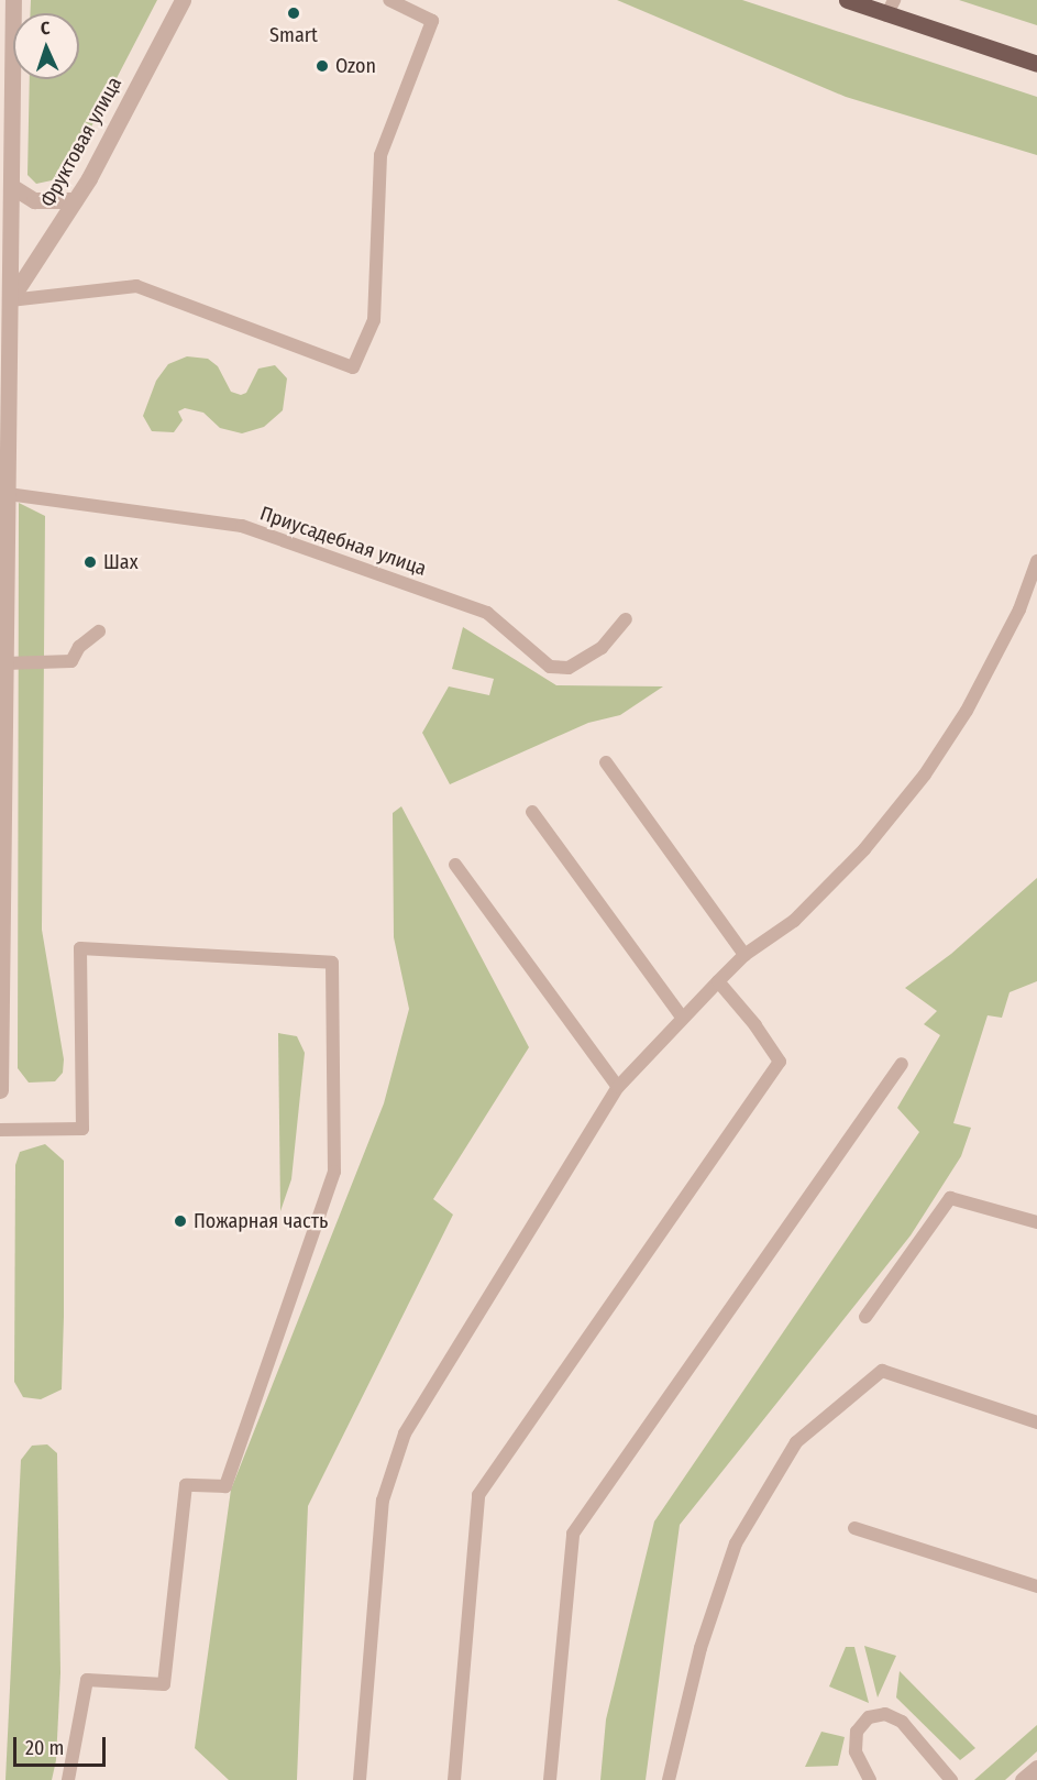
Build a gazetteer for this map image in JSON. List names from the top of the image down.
{
  "streets": {
    "street": ["Фруктовая улица"],
    "lane": ["Приусадебная улица"]
  },
  "crossings": [
    ["Фруктовая улица", "Приусадебная улица"]
  ],
  "places": [
    "Smart",
    "Ozon",
    "Шах",
    "Пожарная часть"
  ],
  "scale_bar": "20 m",
  "north": "top"
}
